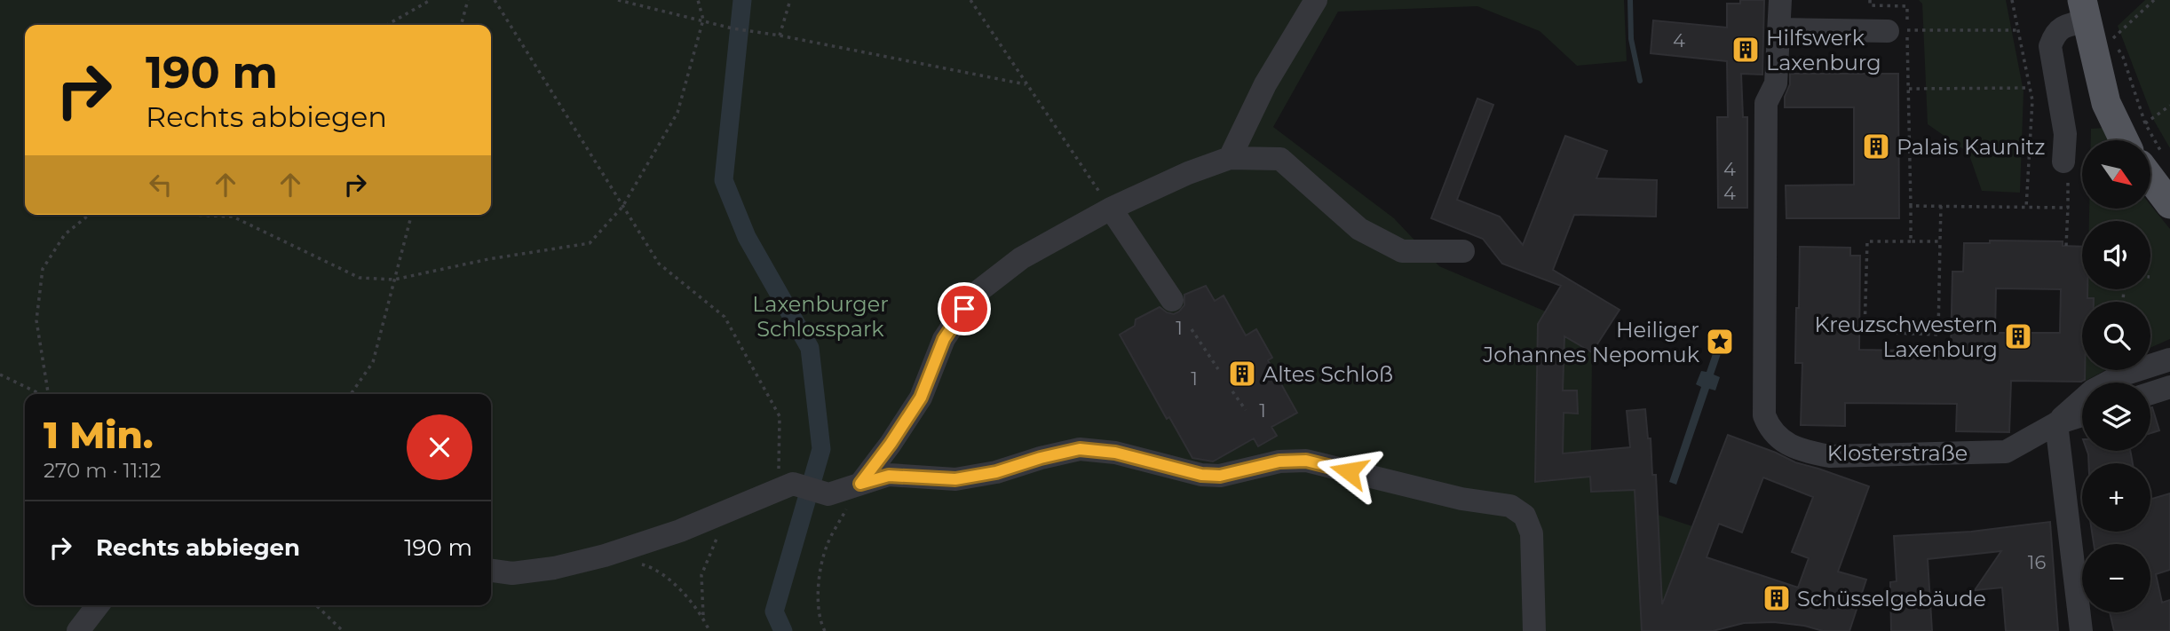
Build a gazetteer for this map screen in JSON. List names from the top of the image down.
{
  "streets": {
    "street": ["Klosterstraße"]
  },
  "parks": ["Laxenburger Schlosspark"],
  "places": {
    "building": [
      "Hilfswerk Laxenburg",
      "Palais Kaunitz",
      "Kreuzschwestern Laxenburg",
      "Altes Schloß",
      "Schüsselgebäude"
    ],
    "place": ["Heiliger Johannes Nepomuk"]
  },
  "house_numbers": [
    "4",
    "4",
    "4",
    "1",
    "1",
    "1",
    "16"
  ],
  "north": "bottom right",
  "page": {
    "turn": ["190 m", "Rechts abbiegen"],
    "map_buttons": ["+", "−"],
    "heading": ["1 Min.", "270 m · 11:12"],
    "list": [
      {
        "name": "Rechts abbiegen",
        "value": "190 m"
      }
    ]
  }
}
